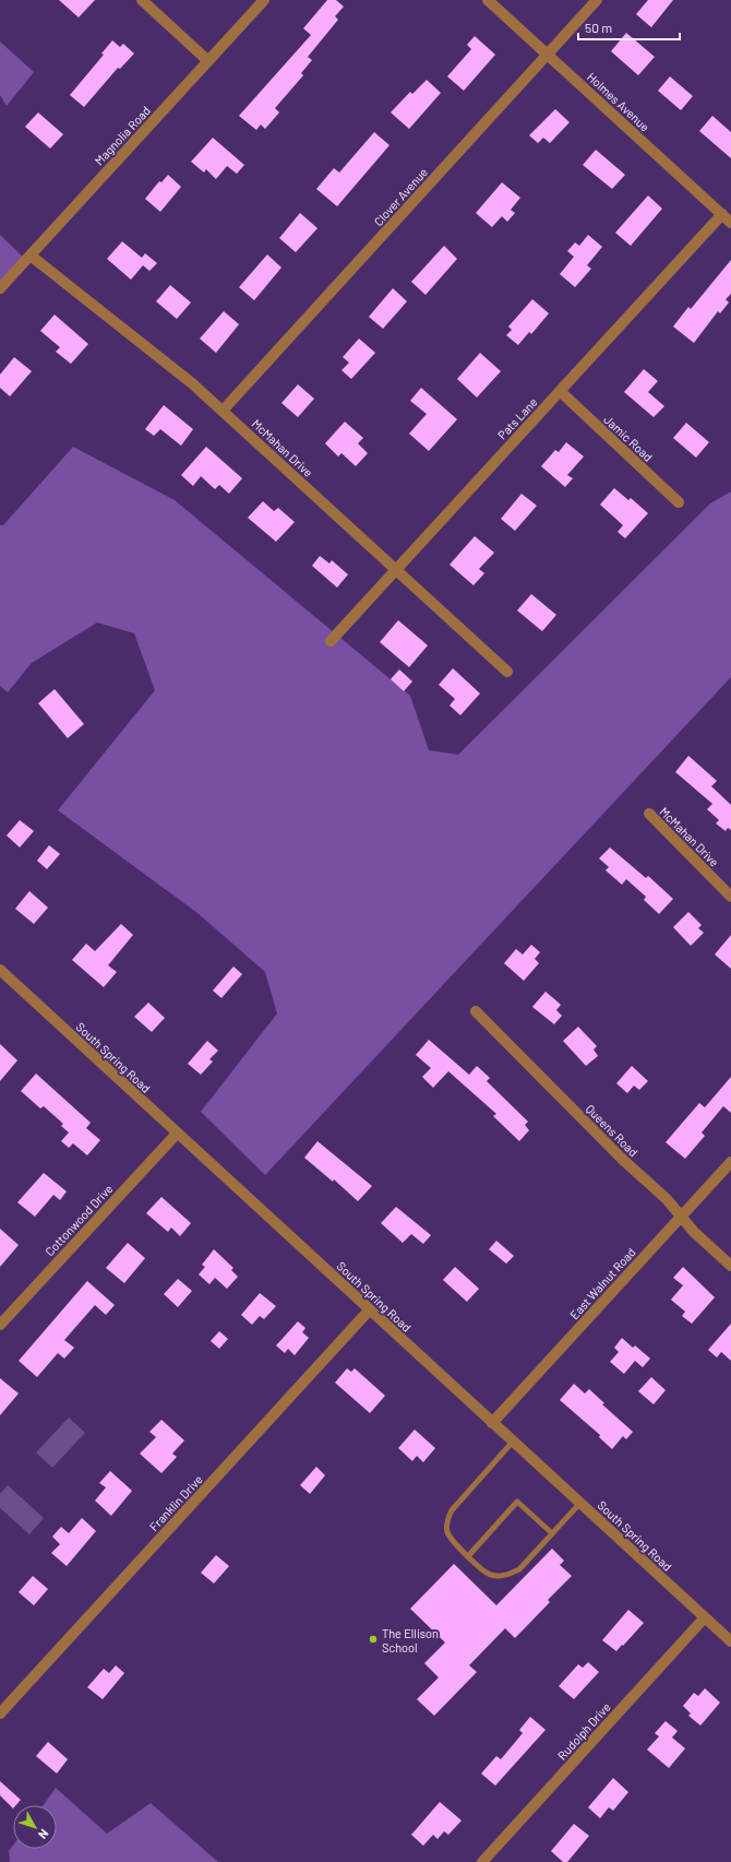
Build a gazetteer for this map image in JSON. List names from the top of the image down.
{
  "streets": {
    "street": [
      "Holmes Avenue",
      "Magnolia Road",
      "Clover Avenue",
      "Pats Lane",
      "Jamic Road",
      "McMahan Drive",
      "South Spring Road",
      "Queens Road",
      "Cottonwood Drive",
      "East Walnut Road",
      "Franklin Drive",
      "Rudolph Drive"
    ]
  },
  "crossings": [
    ["Holmes Avenue", "Clover Avenue"],
    ["Holmes Avenue", "Pats Lane"],
    ["Magnolia Road", "McMahan Drive"],
    ["Clover Avenue", "McMahan Drive"],
    ["Pats Lane", "Jamic Road"],
    ["Pats Lane", "McMahan Drive"],
    ["South Spring Road", "Cottonwood Drive"],
    ["South Spring Road", "East Walnut Road"],
    ["South Spring Road", "Franklin Drive"],
    ["South Spring Road", "Rudolph Drive"],
    ["Queens Road", "East Walnut Road"]
  ],
  "places": ["The Ellison School"],
  "scale_bar": "50 m",
  "north": "bottom right"
}
